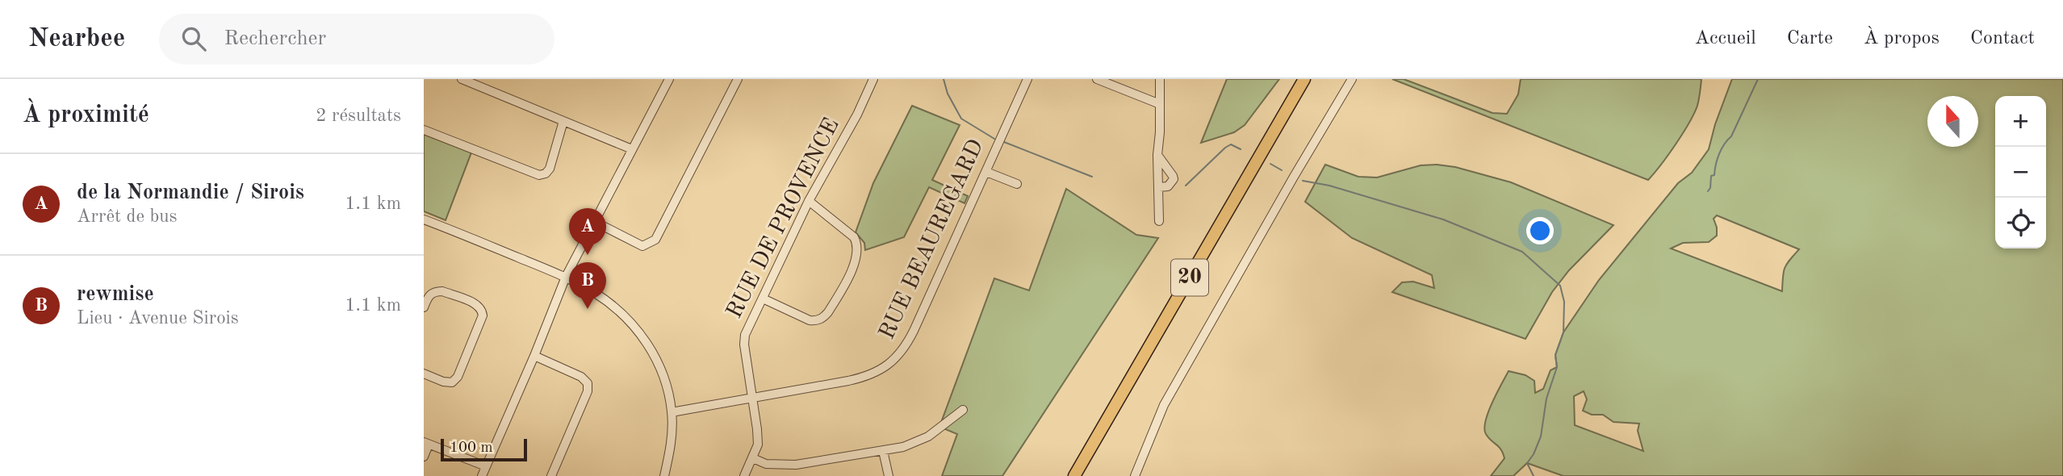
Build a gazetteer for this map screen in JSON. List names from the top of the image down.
{
  "streets": {
    "highway": ["20"],
    "street": ["RUE DE PROVENCE", "RUE BEAUREGARD"]
  },
  "crossings": [
    ["RUE DE PROVENCE", "RUE BEAUREGARD"]
  ],
  "scale_bar": "100 m",
  "north": "top",
  "page": {
    "header": "Nearbee",
    "search": "Rechercher",
    "nav": [
      "Accueil",
      "Carte",
      "À propos",
      "Contact"
    ],
    "heading": ["À proximité", "2 résultats"],
    "map_buttons": ["+", "−"],
    "list": [
      {
        "mark": "A",
        "name": "de la Normandie / Sirois",
        "note": "Arrêt de bus",
        "value": "1.1 km"
      },
      {
        "mark": "B",
        "name": "rewmise",
        "note": "Lieu · Avenue Sirois",
        "value": "1.1 km"
      }
    ],
    "pins": ["A", "B"],
    "scale": "100 m"
  }
}
